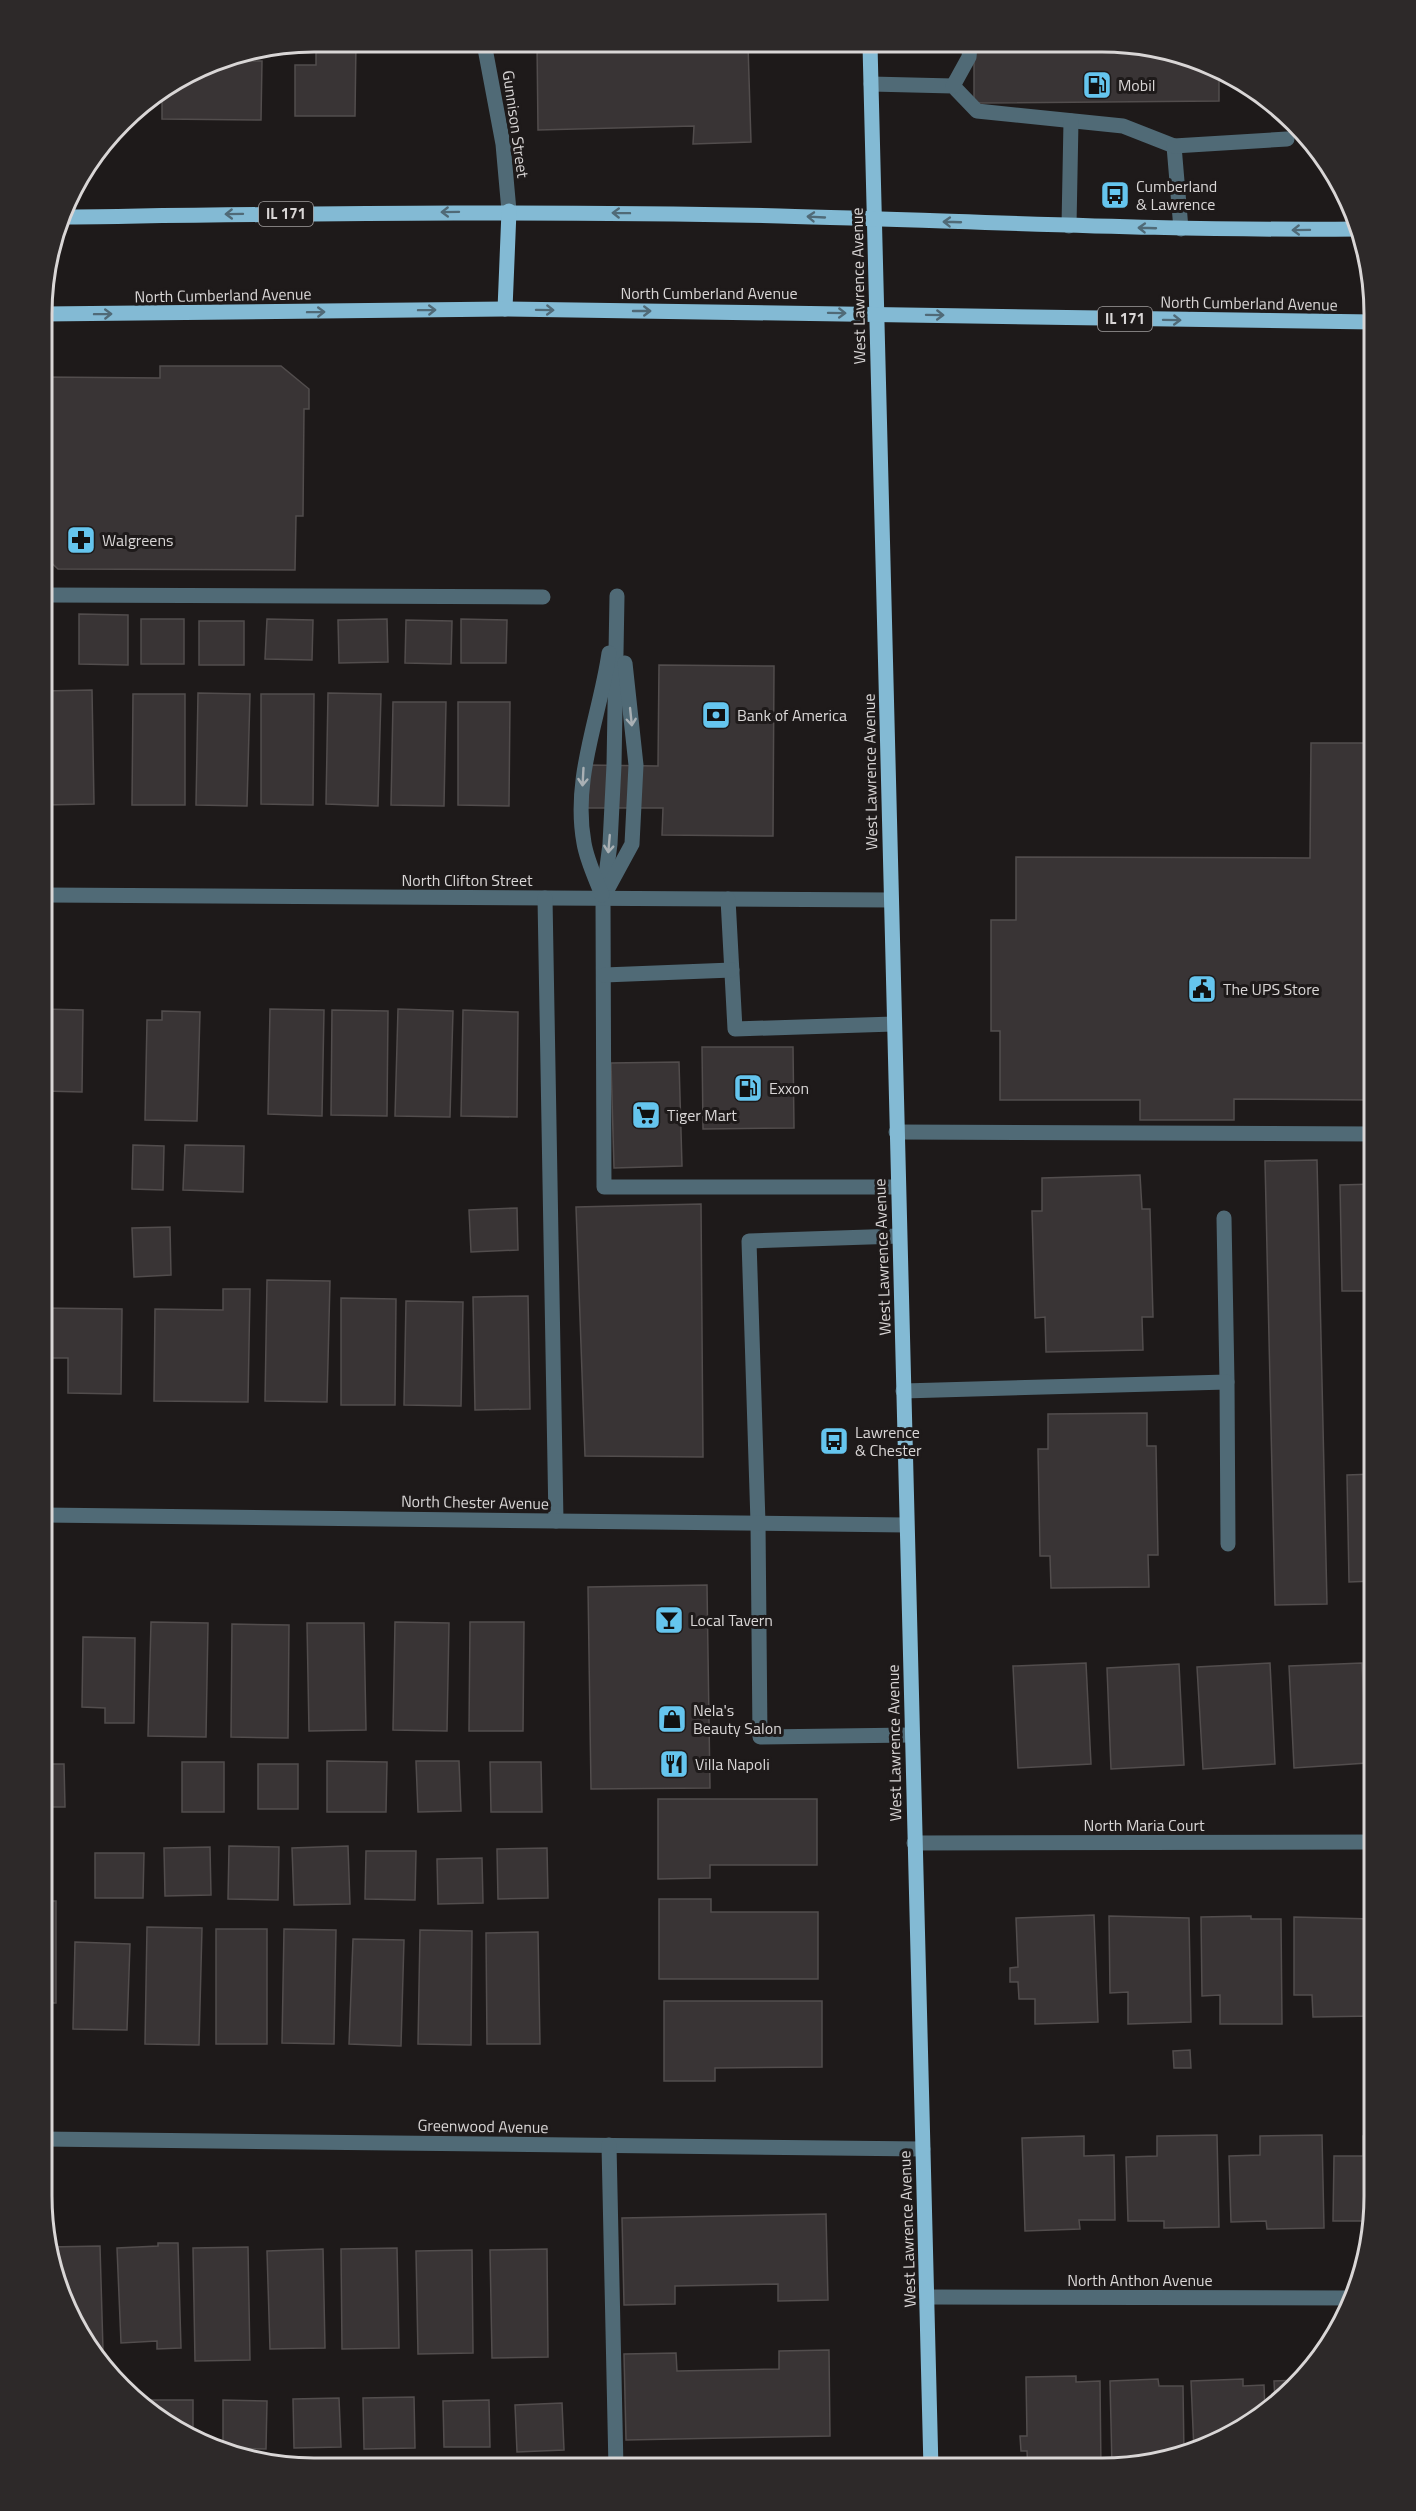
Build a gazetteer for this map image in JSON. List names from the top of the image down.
{
  "streets": {
    "main road": ["IL 171", "West Lawrence Avenue", "North Cumberland Avenue"],
    "street": [
      "Gunnison Street",
      "North Clifton Street",
      "North Chester Avenue",
      "North Maria Court",
      "Greenwood Avenue",
      "North Anthon Avenue"
    ]
  },
  "crossings": [
    ["Gunnison Street", "IL 171"],
    ["IL 171", "West Lawrence Avenue"],
    ["West Lawrence Avenue", "North Cumberland Avenue"],
    ["West Lawrence Avenue", "North Clifton Street"],
    ["West Lawrence Avenue", "North Chester Avenue"],
    ["West Lawrence Avenue", "North Maria Court"],
    ["West Lawrence Avenue", "Greenwood Avenue"],
    ["West Lawrence Avenue", "North Anthon Avenue"]
  ],
  "places": {
    "fuel station": ["Mobil", "Exxon"],
    "bus stop": ["Cumberland & Lawrence", "Lawrence & Chester"],
    "pharmacy": ["Walgreens"],
    "bank": ["Bank of America"],
    "public building": ["The UPS Store"],
    "supermarket": ["Tiger Mart"],
    "bar": ["Local Tavern"],
    "shop": ["Nela's Beauty Salon"],
    "restaurant": ["Villa Napoli"]
  }
}
